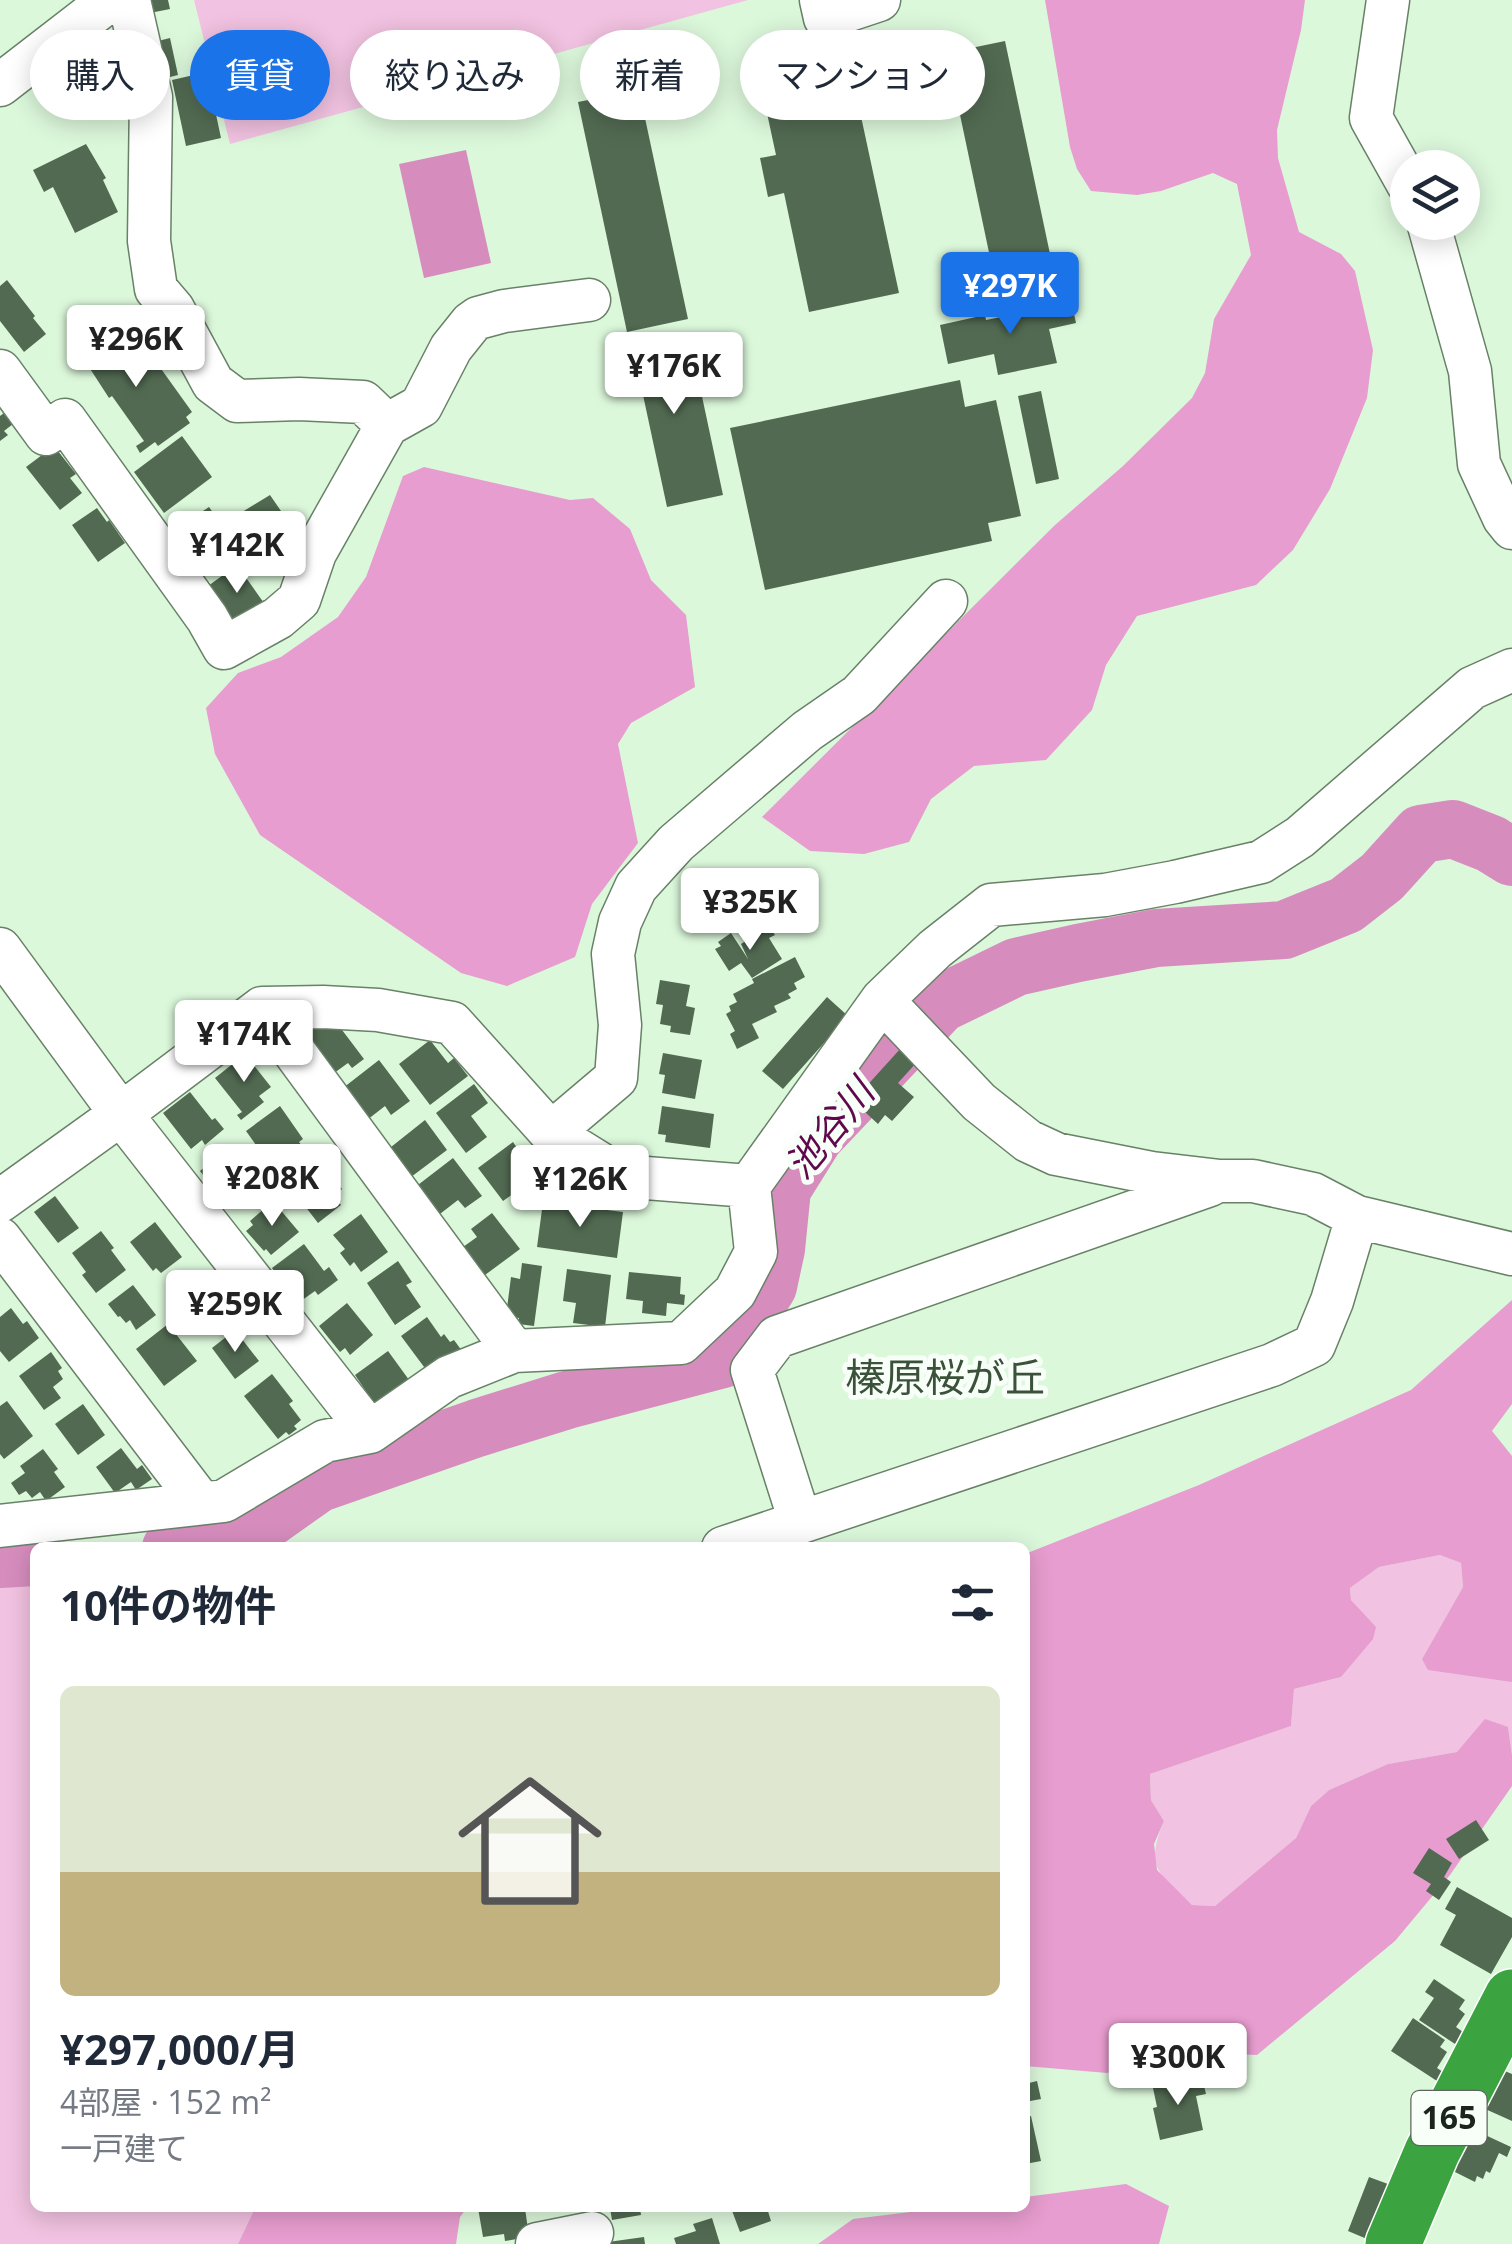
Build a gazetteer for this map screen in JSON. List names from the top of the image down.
{
  "streets": {
    "highway": ["165"]
  },
  "districts": ["榛原桜が丘"],
  "water": ["池谷川"],
  "page": {
    "chip": [
      "購入",
      "賃貸",
      "絞り込み",
      "新着",
      "マンション"
    ],
    "price": [
      "¥297K",
      "¥296K",
      "¥176K",
      "¥142K",
      "¥325K",
      "¥174K",
      "¥208K",
      "¥126K",
      "¥259K",
      "¥300K"
    ],
    "heading": "10件の物件",
    "list": [
      {
        "name": "¥297,000/月",
        "note": "4部屋 · 152 m² · 一戸建て"
      }
    ]
  }
}
